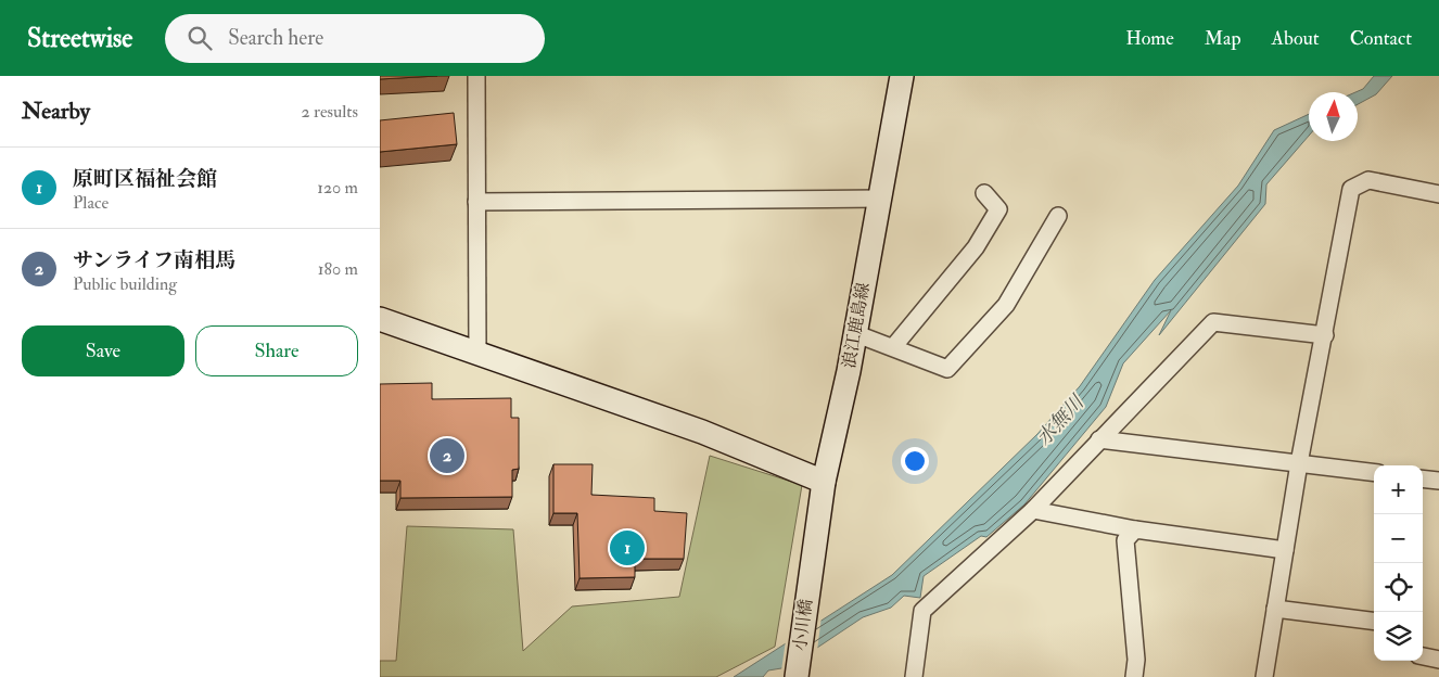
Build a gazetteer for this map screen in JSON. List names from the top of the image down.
{
  "streets": {
    "main road": ["浪江鹿島線", "小川橋"]
  },
  "crossings": [
    ["浪江鹿島線", "小川橋"]
  ],
  "water": ["水無川"],
  "north": "top",
  "page": {
    "header": "Streetwise",
    "search": "Search here",
    "nav": [
      "Home",
      "Map",
      "About",
      "Contact"
    ],
    "heading": ["Nearby", "2 results"],
    "list": [
      {
        "mark": "1",
        "name": "原町区福祉会館",
        "note": "Place",
        "value": "120 m"
      },
      {
        "mark": "2",
        "name": "サンライフ南相馬",
        "note": "Public building",
        "value": "180 m"
      }
    ],
    "buttons": ["Save", "Share"],
    "pins": ["2", "1"],
    "map_buttons": ["+", "−"]
  }
}
